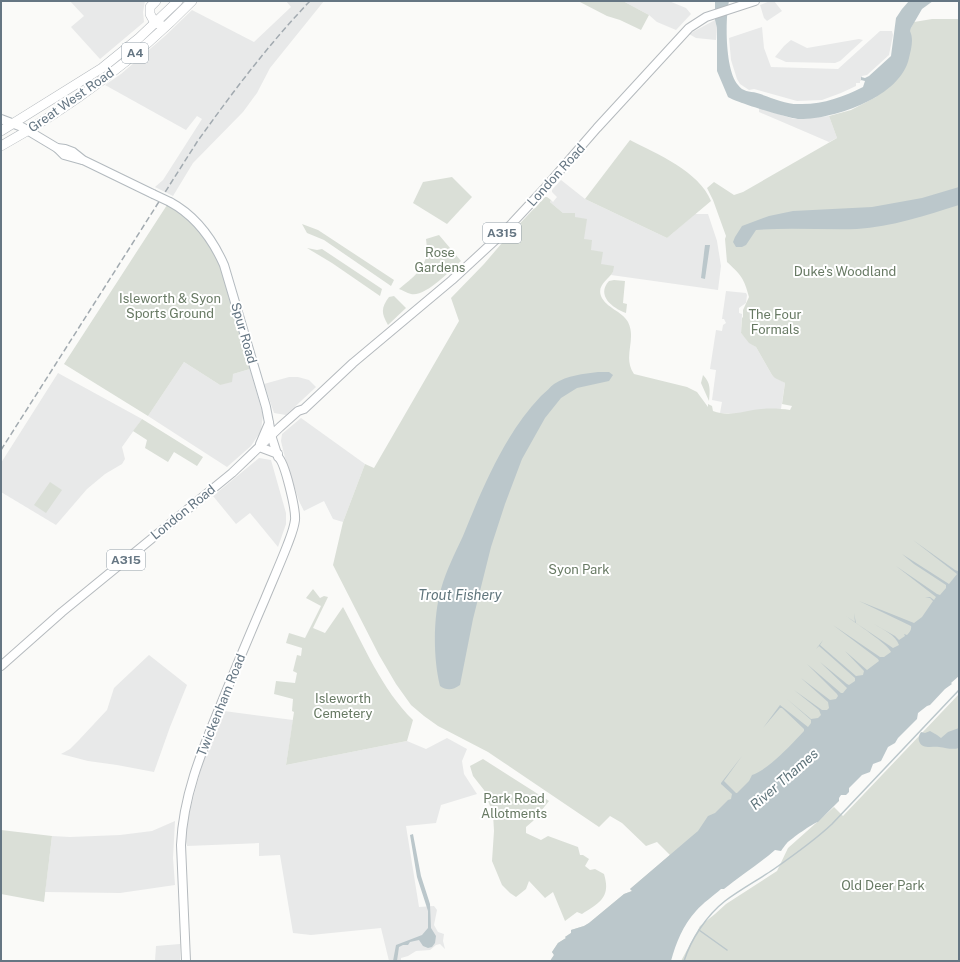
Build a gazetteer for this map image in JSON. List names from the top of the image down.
{
  "streets": {
    "highway": ["A4", "Great West Road"],
    "main road": [
      "London Road",
      "A315",
      "Spur Road",
      "Twickenham Road"
    ]
  },
  "crossings": [
    ["A4", "Great West Road"],
    ["A4", "Spur Road"],
    ["Great West Road", "Spur Road"],
    ["London Road", "Spur Road"],
    ["London Road", "Twickenham Road"],
    ["Spur Road", "Twickenham Road"]
  ],
  "water": ["Trout Fishery", "River Thames"],
  "parks": [
    "Rose Gardens",
    "Duke's Woodland",
    "Isleworth & Syon Sports Ground",
    "The Four Formals",
    "Syon Park",
    "Isleworth Cemetery",
    "Park Road Allotments",
    "Old Deer Park"
  ]
}
